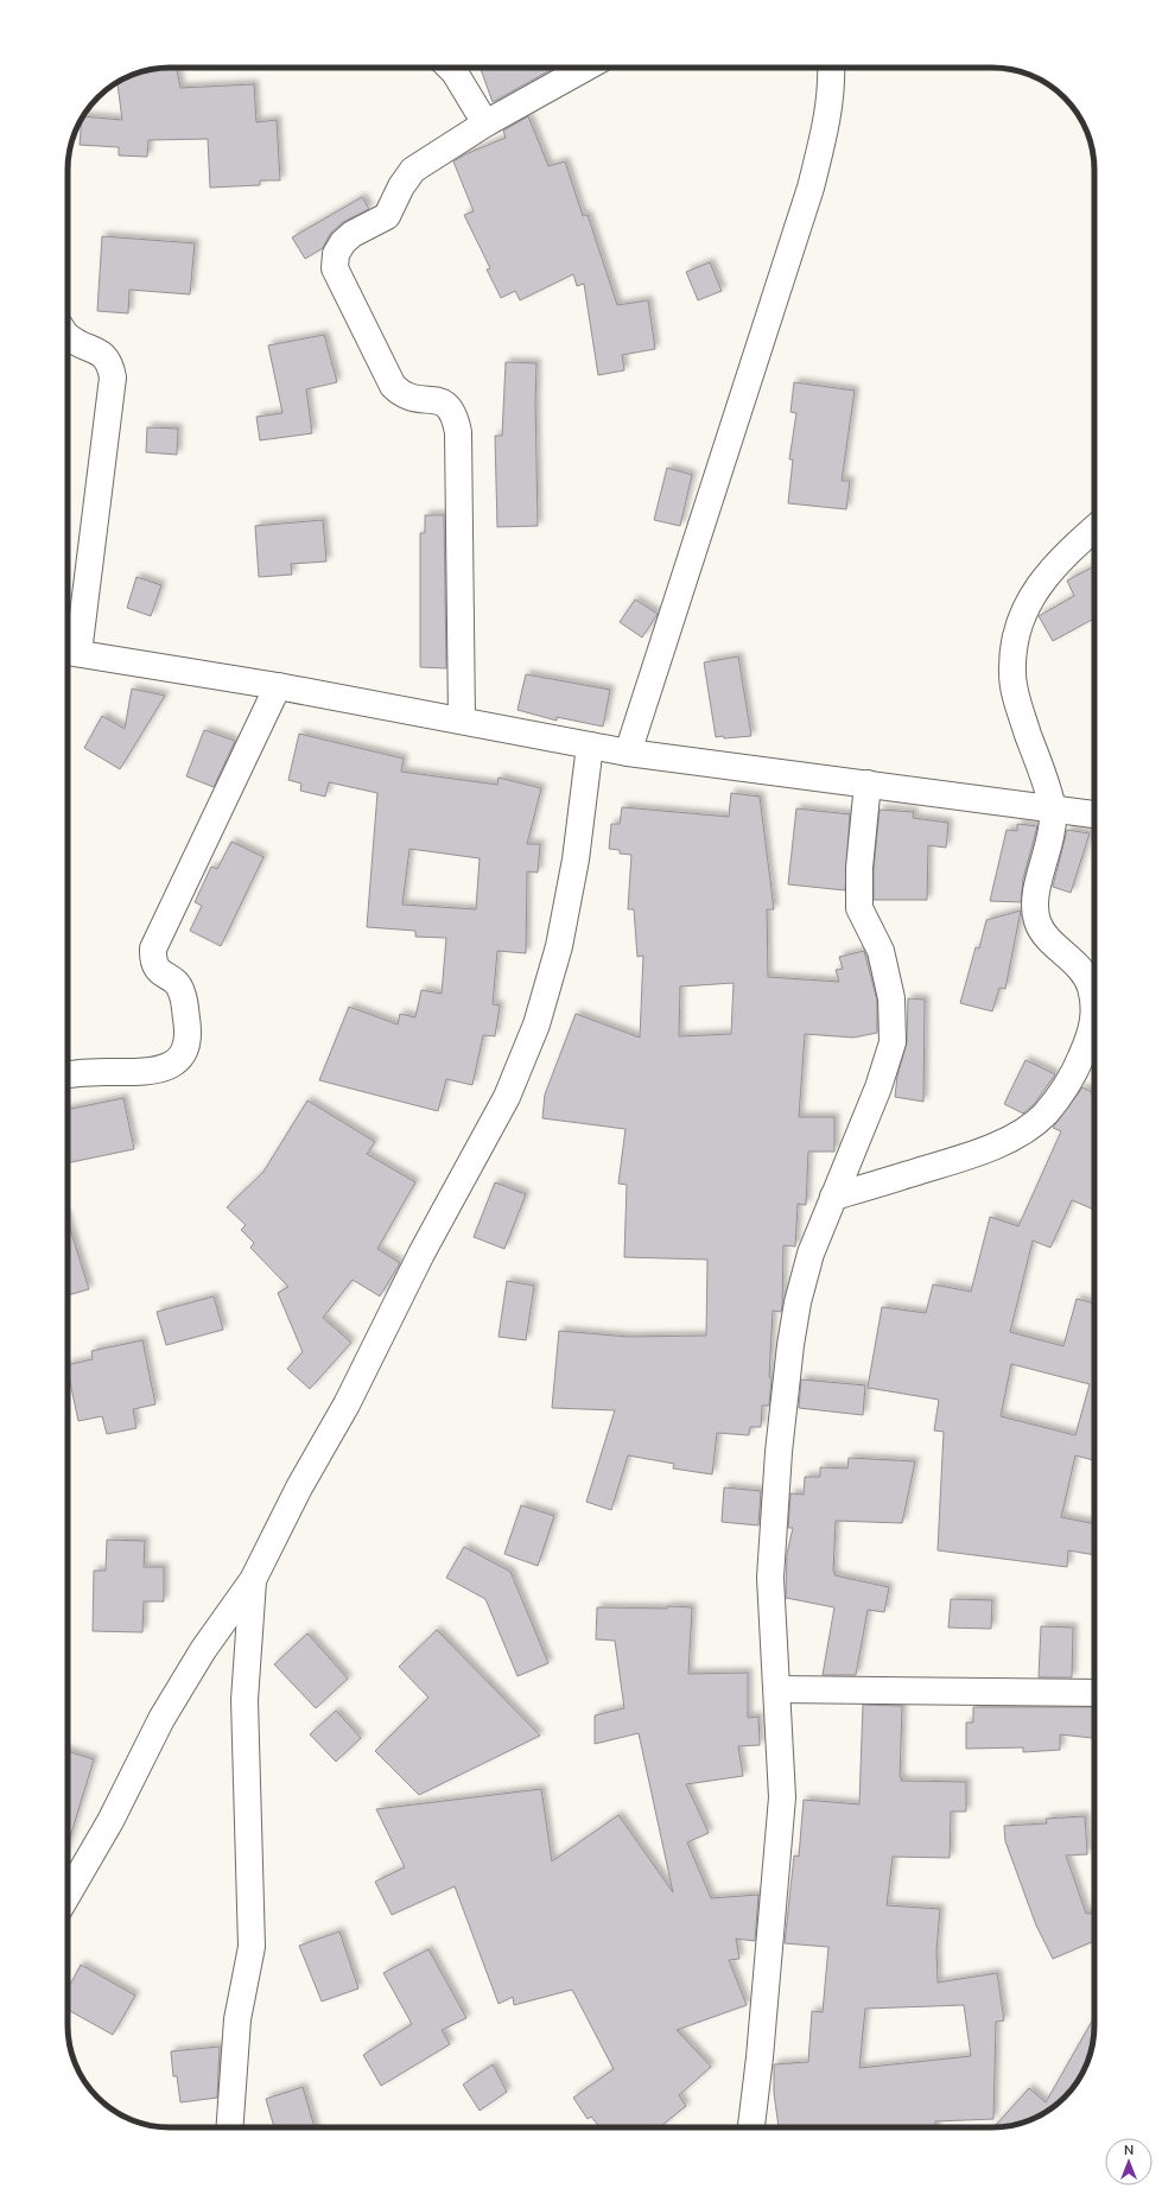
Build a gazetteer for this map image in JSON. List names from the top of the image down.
{
  "north": "top"
}
